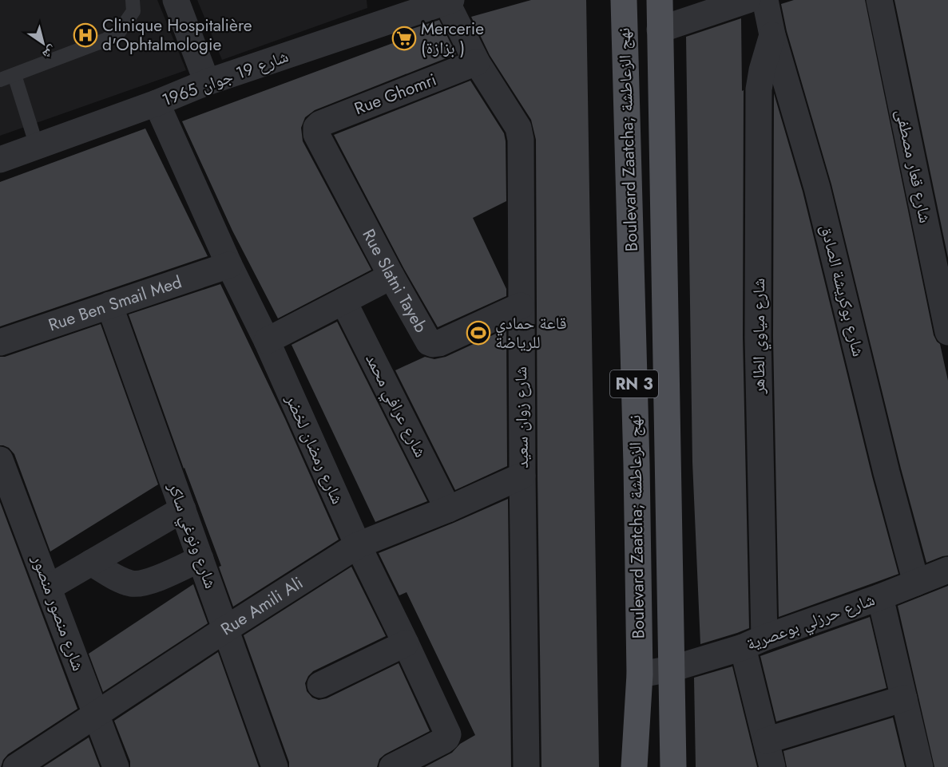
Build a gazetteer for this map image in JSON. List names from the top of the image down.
{
  "streets": {
    "main road": ["Boulevard Zaatcha; نهج الزعاطشة", "RN 3"],
    "street": [
      "شارع 19 جوان 1965",
      "Rue Ghomri",
      "شارع قعار مصطفى",
      "Rue Slatni Tayeb",
      "شارع بوكريشة الصادق",
      "Rue Ben Smail Med",
      "شارع مياوي الطاهر",
      "شارع عرافي محمد",
      "شارع زوان سعيد",
      "شارع رمضان لخضر",
      "شارع ونوغي ساكر",
      "Rue Amili Ali",
      "شارع منصور منصور",
      "شارع حرزلي بوعصرية"
    ]
  },
  "crossings": [
    ["شارع 19 جوان 1965", "شارع زوان سعيد"],
    ["شارع 19 جوان 1965", "شارع رمضان لخضر"],
    ["Rue Ghomri", "Rue Slatni Tayeb"],
    ["Rue Ghomri", "شارع زوان سعيد"],
    ["Boulevard Zaatcha; نهج الزعاطشة", "شارع حرزلي بوعصرية"],
    ["Rue Slatni Tayeb", "شارع زوان سعيد"],
    ["شارع بوكريشة الصادق", "شارع مياوي الطاهر"],
    ["شارع بوكريشة الصادق", "شارع حرزلي بوعصرية"],
    ["Rue Ben Smail Med", "شارع رمضان لخضر"],
    ["Rue Ben Smail Med", "شارع ونوغي ساكر"],
    ["شارع مياوي الطاهر", "شارع حرزلي بوعصرية"],
    ["شارع عرافي محمد", "Rue Amili Ali"],
    ["شارع زوان سعيد", "Rue Amili Ali"],
    ["شارع رمضان لخضر", "Rue Amili Ali"],
    ["شارع ونوغي ساكر", "Rue Amili Ali"],
    ["Rue Amili Ali", "شارع منصور منصور"]
  ],
  "places": {
    "hospital": ["Clinique Hospitalière d'Ophtalmologie"],
    "supermarket": ["Mercerie (بزازة )"],
    "sports": ["قاعة حمادي للرياضة"]
  },
  "north": "bottom right"
}
